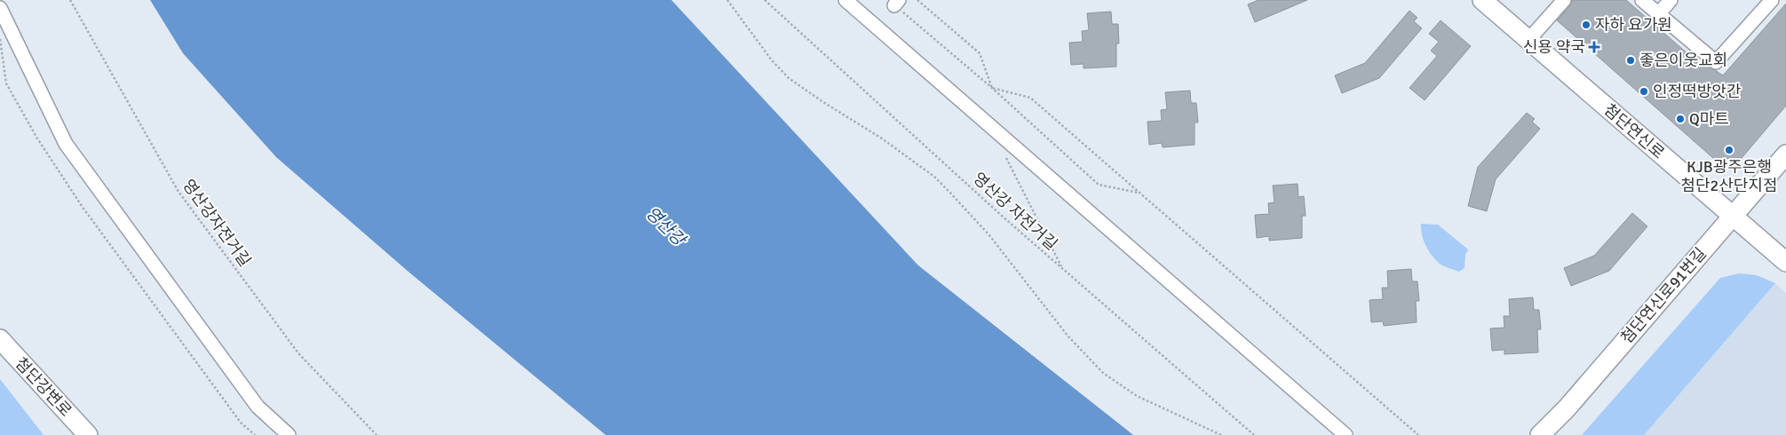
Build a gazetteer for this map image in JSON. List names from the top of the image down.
{
  "streets": {
    "street": ["첨단연신로", "첨단연신로91번길", "첨단강변로"],
    "path": ["영산강 자전거길", "영산강자전거길"]
  },
  "crossings": [
    ["첨단연신로", "첨단연신로91번길"]
  ],
  "water": ["영산강"],
  "places": {
    "other": [
      "자하 요가원",
      "좋은이웃교회",
      "인정떡방앗간",
      "Q마트",
      "KJB광주은행 첨단2산단지점"
    ],
    "health": ["신용 약국"]
  }
}
